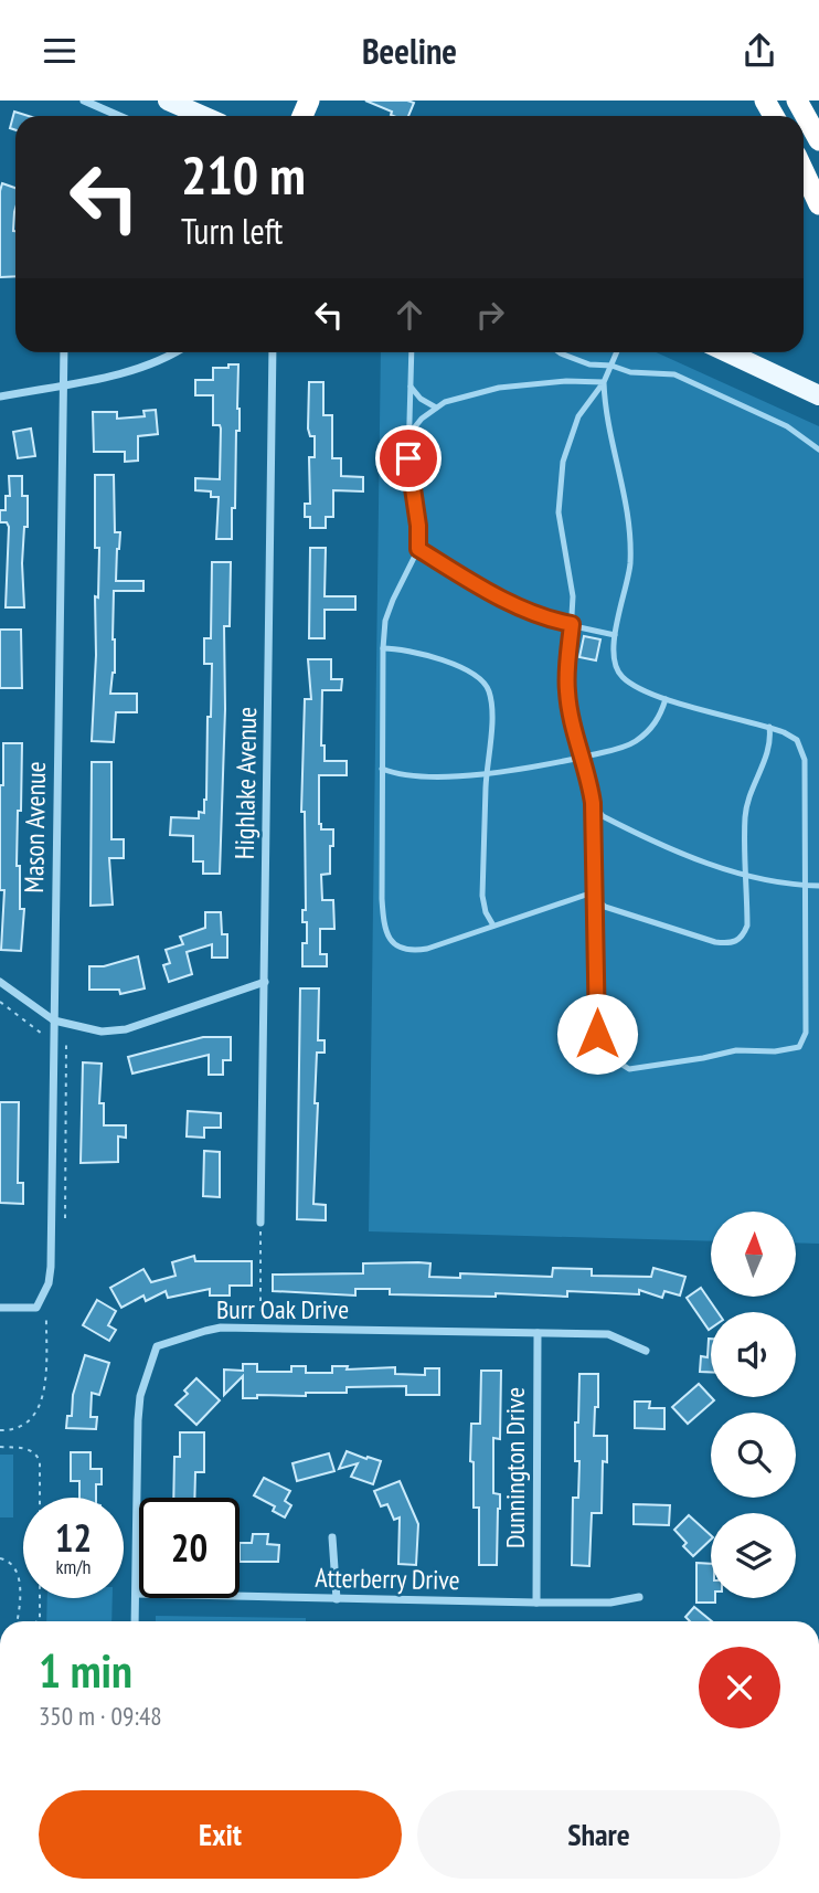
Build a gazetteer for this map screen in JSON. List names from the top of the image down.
{
  "streets": {
    "street": [
      "Highlake Avenue",
      "Mason Avenue",
      "Burr Oak Drive",
      "Dunnington Drive",
      "Atterberry Drive"
    ]
  },
  "crossings": [
    ["Burr Oak Drive", "Dunnington Drive"],
    ["Burr Oak Drive", "Atterberry Drive"],
    ["Dunnington Drive", "Atterberry Drive"]
  ],
  "north": "top",
  "page": {
    "header": "Beeline",
    "turn": ["210 m", "Turn left"],
    "speed": "12 km/h",
    "limit": "20",
    "heading": ["1 min", "350 m · 09:48"],
    "buttons": ["Exit", "Share"]
  }
}
